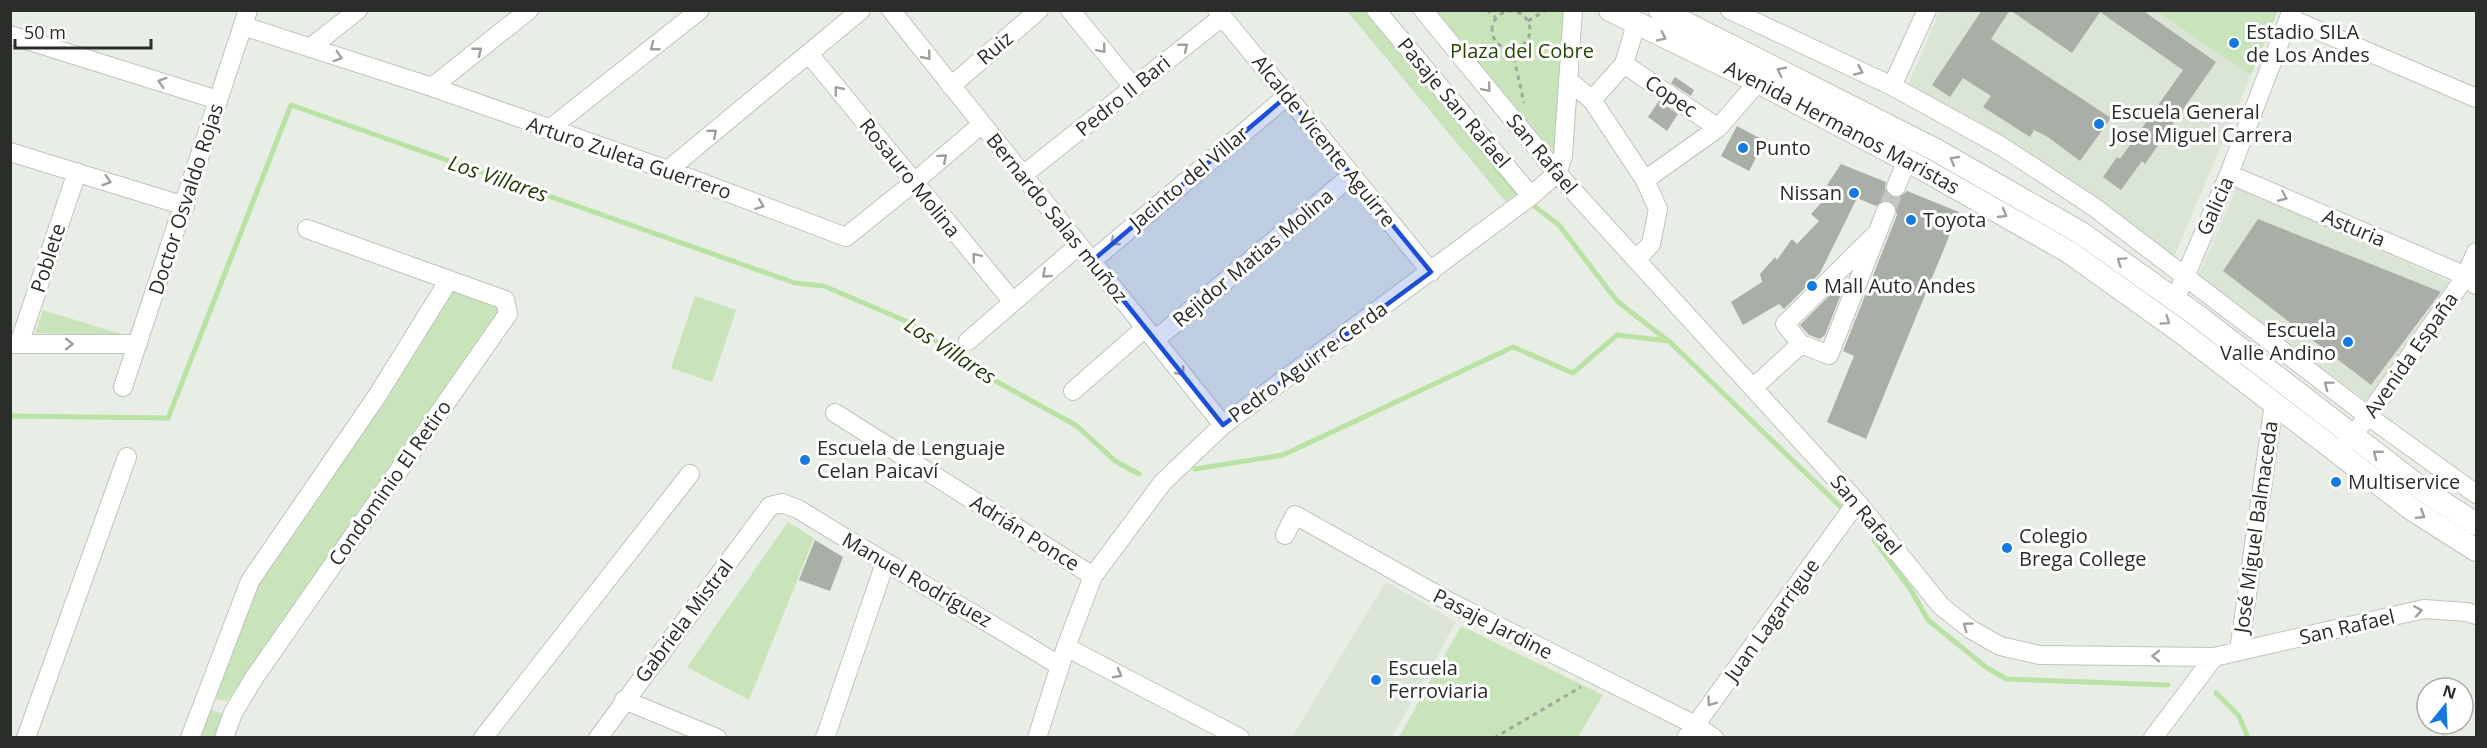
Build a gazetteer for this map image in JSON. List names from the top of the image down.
{
  "streets": {
    "main road": ["Avenida Hermanos Maristas"],
    "street": [
      "Ruiz",
      "Pedro II Bari",
      "Copec",
      "Pasaje San Rafael",
      "Alcalde Vicente Aguirre",
      "San Rafael",
      "Arturo Zuleta Guerrero",
      "Rosauro Molina",
      "Jacinto del Villar",
      "Doctor Osvaldo Rojas",
      "Galicia",
      "Bernardo Salas muñoz",
      "Asturia",
      "Poblete",
      "Rejidor Matias Molina",
      "Avenida España",
      "Pedro Aguirre Cerda",
      "Condominio El Retiro",
      "José Miguel Balmaceda",
      "Adrián Ponce",
      "Manuel Rodríguez",
      "Juan Lagarrigue",
      "Gabriela Mistral",
      "Pasaje Jardine"
    ]
  },
  "crossings": [
    ["Ruiz", "Bernardo Salas muñoz"],
    ["Pedro II Bari", "Alcalde Vicente Aguirre"],
    ["Pedro II Bari", "Bernardo Salas muñoz"],
    ["Copec", "Avenida Hermanos Maristas"],
    ["Pasaje San Rafael", "Pedro Aguirre Cerda"],
    ["Avenida Hermanos Maristas", "Galicia"],
    ["Avenida Hermanos Maristas", "Avenida España"],
    ["Avenida Hermanos Maristas", "José Miguel Balmaceda"],
    ["Alcalde Vicente Aguirre", "Jacinto del Villar"],
    ["Alcalde Vicente Aguirre", "Rejidor Matias Molina"],
    ["Alcalde Vicente Aguirre", "Pedro Aguirre Cerda"],
    ["San Rafael", "Pedro Aguirre Cerda"],
    ["San Rafael", "José Miguel Balmaceda"],
    ["San Rafael", "Juan Lagarrigue"],
    ["Arturo Zuleta Guerrero", "Rosauro Molina"],
    ["Arturo Zuleta Guerrero", "Doctor Osvaldo Rojas"],
    ["Arturo Zuleta Guerrero", "Bernardo Salas muñoz"],
    ["Jacinto del Villar", "Bernardo Salas muñoz"],
    ["Galicia", "Asturia"],
    ["Bernardo Salas muñoz", "Rejidor Matias Molina"],
    ["Bernardo Salas muñoz", "Pedro Aguirre Cerda"],
    ["Asturia", "Avenida España"],
    ["Pedro Aguirre Cerda", "Adrián Ponce"],
    ["Pedro Aguirre Cerda", "Manuel Rodríguez"],
    ["Manuel Rodríguez", "Gabriela Mistral"],
    ["Juan Lagarrigue", "Pasaje Jardine"]
  ],
  "one_way": [
    "Pedro II Bari",
    "Arturo Zuleta Guerrero",
    "Rosauro Molina",
    "Jacinto del Villar",
    "Bernardo Salas muñoz",
    "Juan Lagarrigue"
  ],
  "water": ["Los Villares"],
  "parks": ["Plaza del Cobre"],
  "places": [
    "Estadio SILA de Los Andes",
    "Escuela General Jose Miguel Carrera",
    "Punto",
    "Nissan",
    "Toyota",
    "Mall Auto Andes",
    "Escuela Valle Andino",
    "Escuela de Lenguaje Celan Paicaví",
    "Multiservice",
    "Colegio Brega College",
    "Escuela Ferroviaria"
  ],
  "scale_bar": "50 m",
  "north": "top"
}
